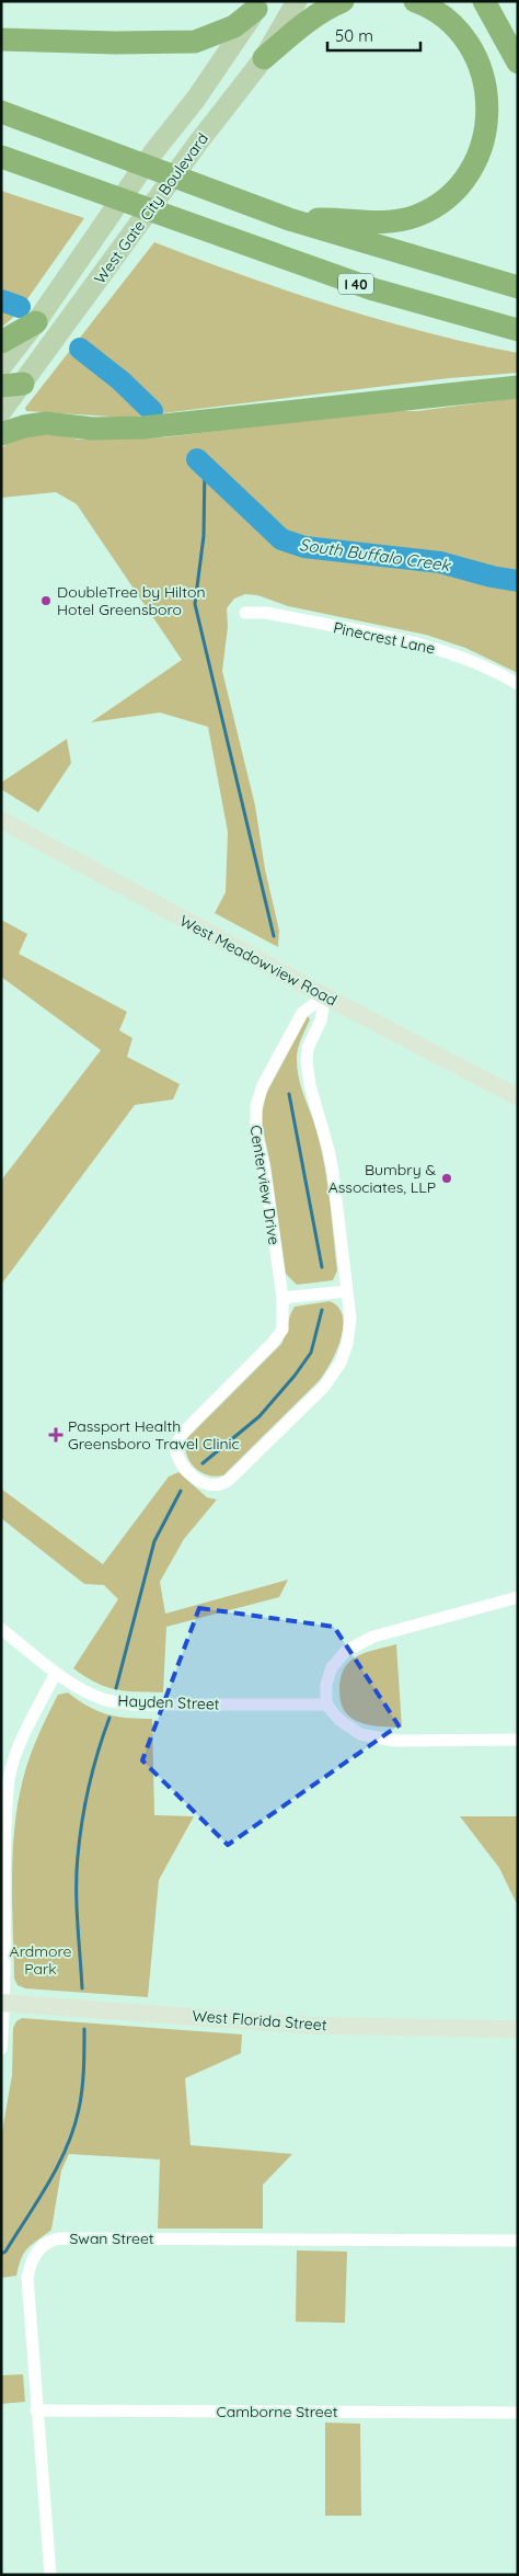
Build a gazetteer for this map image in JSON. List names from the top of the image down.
{
  "streets": {
    "highway": ["I 40"],
    "main road": ["West Gate City Boulevard"],
    "street": [
      "Pinecrest Lane",
      "West Meadowview Road",
      "Centerview Drive",
      "Hayden Street",
      "West Florida Street",
      "Swan Street",
      "Camborne Street"
    ]
  },
  "crossings": [
    ["West Meadowview Road", "Centerview Drive"],
    ["Swan Street", "Camborne Street"]
  ],
  "water": ["South Buffalo Creek"],
  "parks": ["Ardmore Park"],
  "places": {
    "other": ["DoubleTree by Hilton Hotel Greensboro", "Bumbry & Associates, LLP"],
    "health": ["Passport Health Greensboro Travel Clinic"]
  },
  "scale_bar": "50 m"
}
